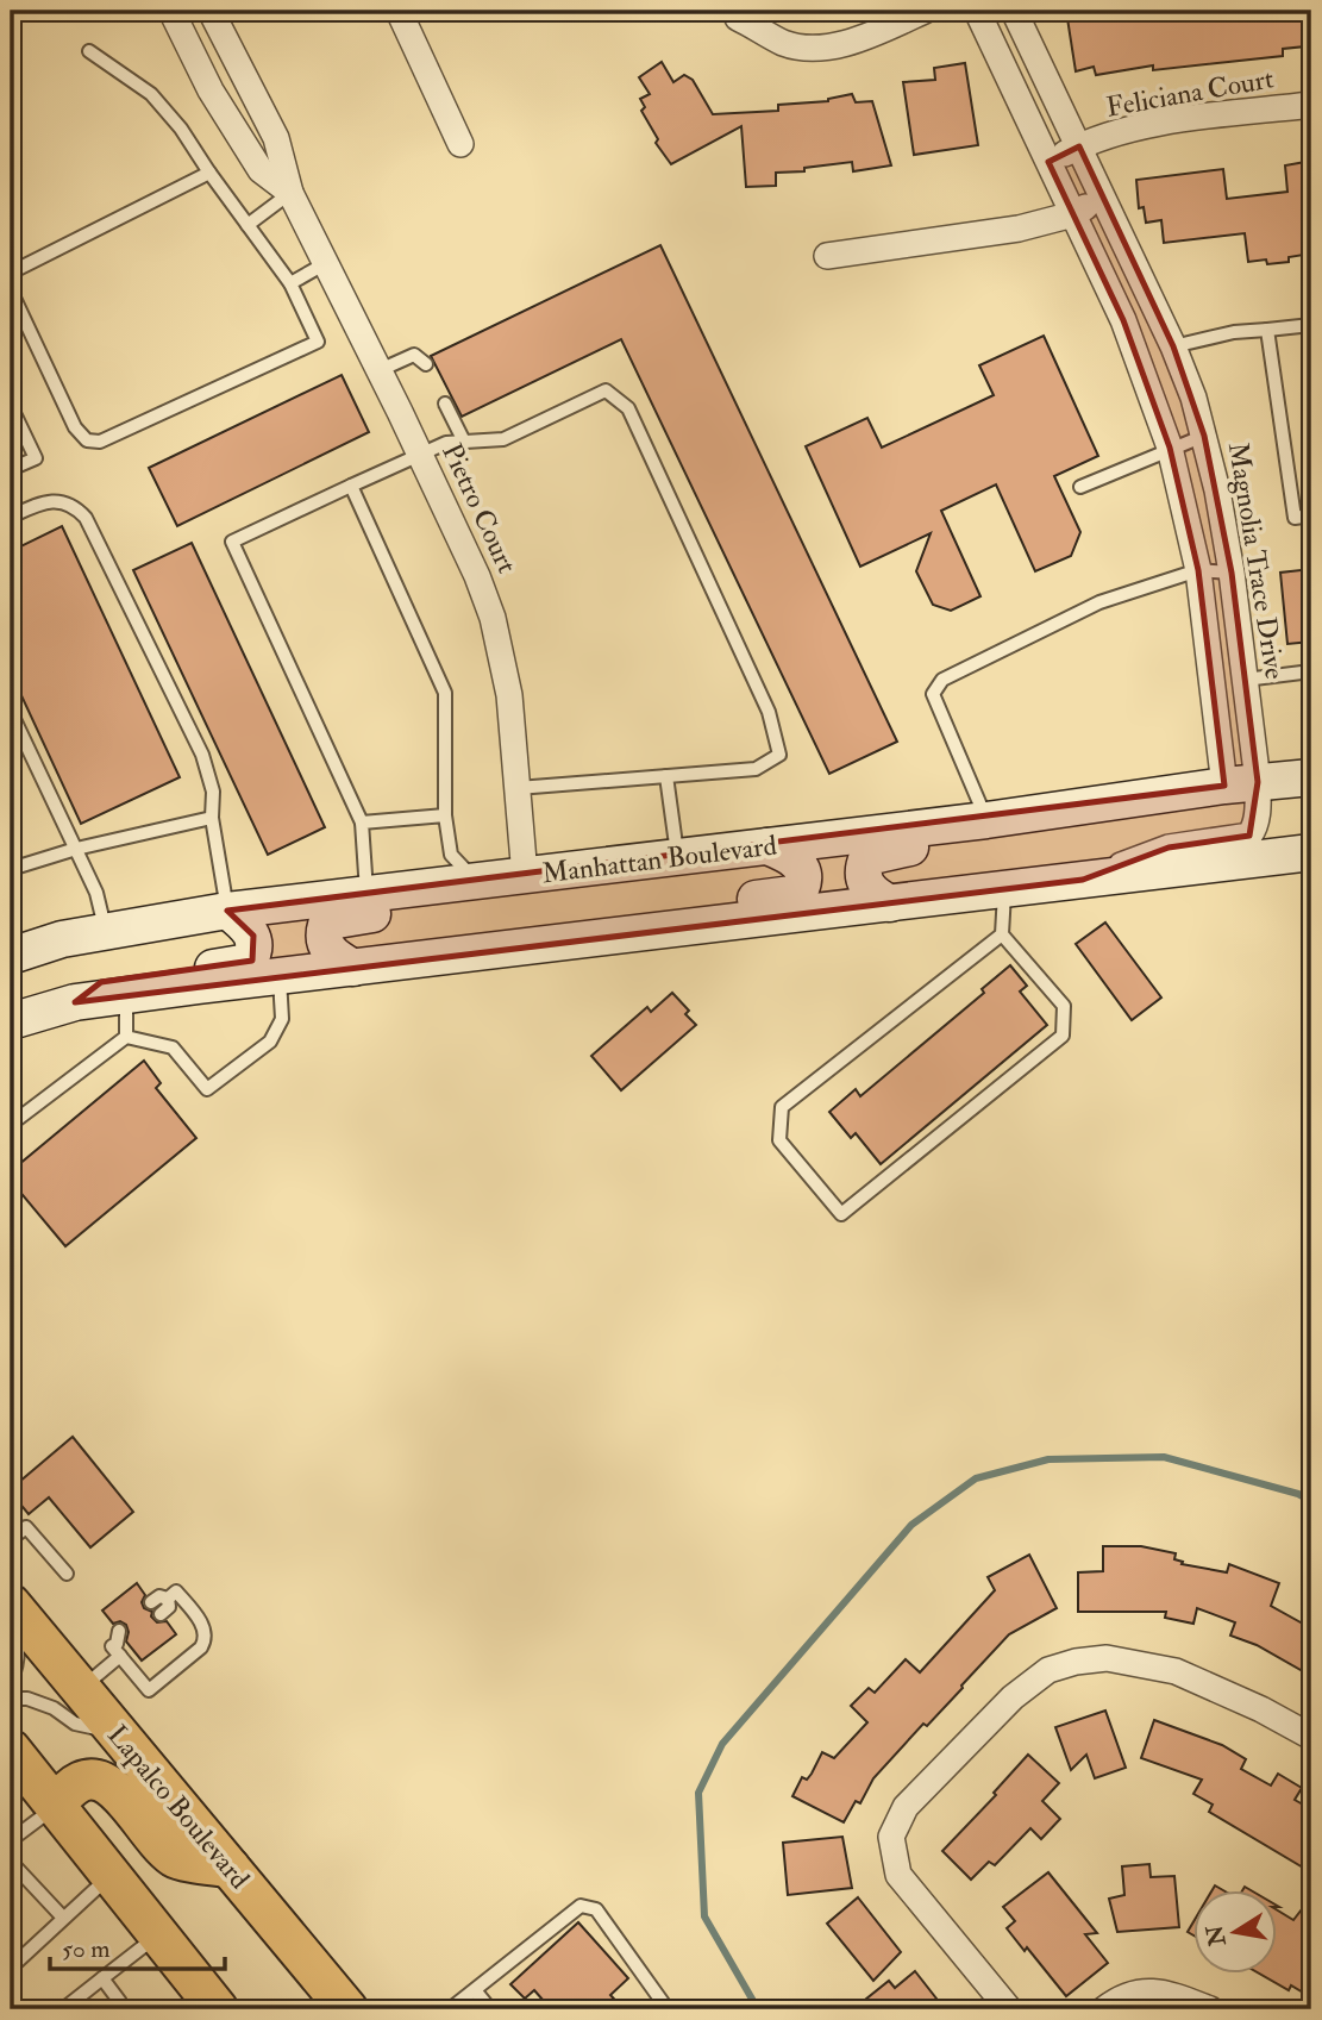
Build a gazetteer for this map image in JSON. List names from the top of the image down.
{
  "streets": {
    "main road": ["Lapalco Boulevard"],
    "street": [
      "Feliciana Court",
      "Pietro Court",
      "Magnolia Trace Drive",
      "Manhattan Boulevard"
    ]
  },
  "crossings": [
    ["Feliciana Court", "Magnolia Trace Drive"],
    ["Pietro Court", "Manhattan Boulevard"],
    ["Magnolia Trace Drive", "Manhattan Boulevard"]
  ],
  "scale_bar": "50 m",
  "north": "left"
}
